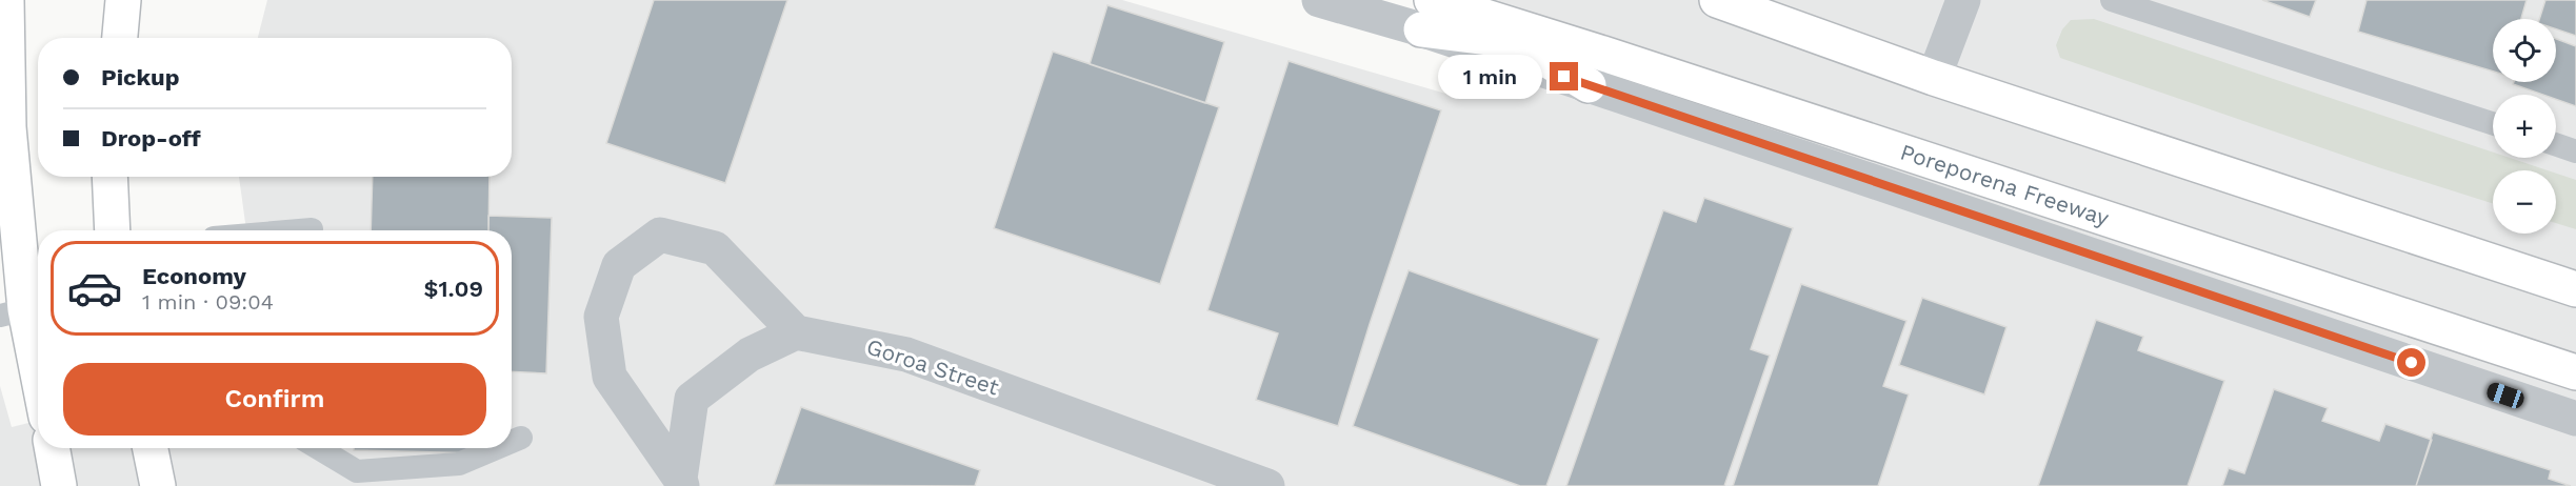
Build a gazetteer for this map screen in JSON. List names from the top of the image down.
{
  "streets": {
    "highway": ["Poreporena Freeway"],
    "street": ["Goroa Street"]
  },
  "page": {
    "map_buttons": ["+", "−"],
    "banner": ["Pickup", "Drop-off"],
    "bubble": "1 min",
    "list": [
      {
        "name": "Economy",
        "note": "1 min · 09:04",
        "value": "$1.09"
      }
    ],
    "buttons": "Confirm"
  }
}
